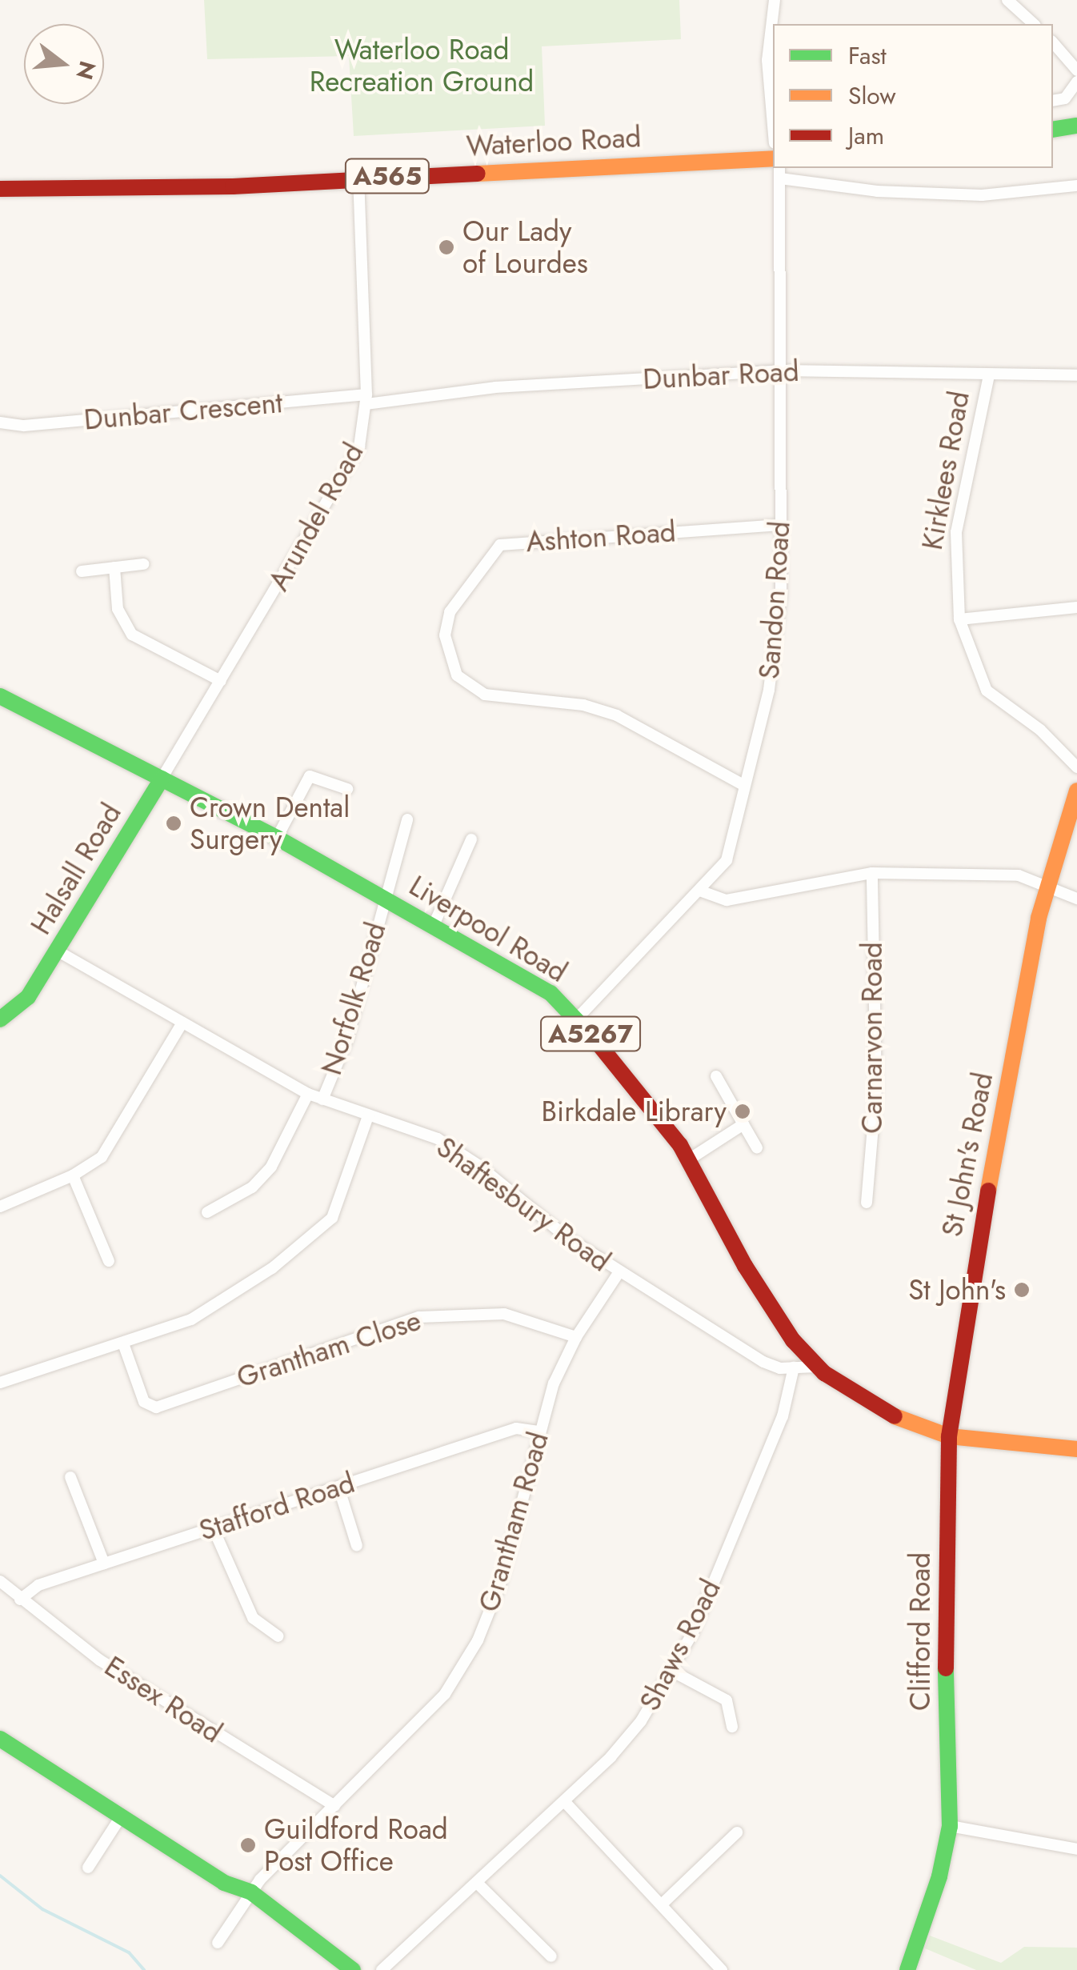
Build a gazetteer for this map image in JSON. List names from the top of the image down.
{
  "streets": {
    "main road": [
      "Waterloo Road",
      "A565",
      "Halsall Road",
      "Liverpool Road",
      "A5267",
      "St John's Road",
      "Clifford Road"
    ],
    "street": [
      "Dunbar Road",
      "Dunbar Crescent",
      "Kirklees Road",
      "Arundel Road",
      "Ashton Road",
      "Sandon Road",
      "Norfolk Road",
      "Carnarvon Road",
      "Shaftesbury Road",
      "Grantham Close",
      "Stafford Road",
      "Grantham Road",
      "Shaws Road",
      "Essex Road"
    ]
  },
  "crossings": [
    ["Waterloo Road", "Arundel Road"],
    ["Dunbar Road", "Dunbar Crescent"],
    ["Dunbar Road", "Kirklees Road"],
    ["Dunbar Road", "Arundel Road"],
    ["Dunbar Road", "Sandon Road"],
    ["Dunbar Crescent", "Arundel Road"],
    ["Arundel Road", "Halsall Road"],
    ["Arundel Road", "Liverpool Road"],
    ["Ashton Road", "Sandon Road"],
    ["Sandon Road", "Liverpool Road"],
    ["Halsall Road", "Liverpool Road"],
    ["Halsall Road", "Shaftesbury Road"],
    ["Liverpool Road", "Norfolk Road"],
    ["Liverpool Road", "St John's Road"],
    ["Liverpool Road", "Shaftesbury Road"],
    ["Liverpool Road", "Clifford Road"],
    ["Norfolk Road", "Shaftesbury Road"],
    ["St John's Road", "Clifford Road"],
    ["Shaftesbury Road", "Grantham Road"],
    ["Shaftesbury Road", "Shaws Road"],
    ["Grantham Close", "Grantham Road"],
    ["Stafford Road", "Grantham Road"],
    ["Stafford Road", "Essex Road"],
    ["Grantham Road", "Essex Road"]
  ],
  "parks": ["Waterloo Road Recreation Ground"],
  "places": [
    "Our Lady of Lourdes",
    "Crown Dental Surgery",
    "Birkdale Library",
    "St John's",
    "Guildford Road Post Office"
  ],
  "legend": ["Fast", "Slow", "Jam"],
  "north": "right"
}
